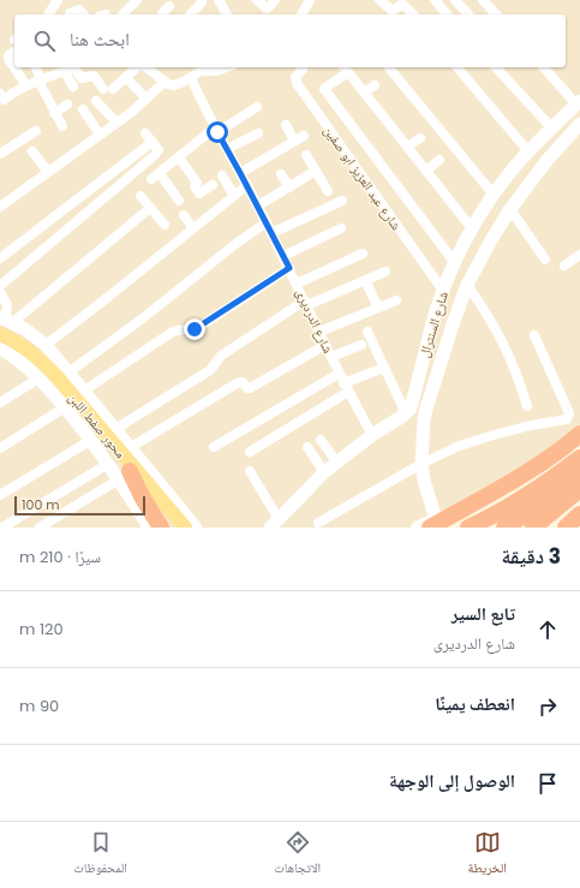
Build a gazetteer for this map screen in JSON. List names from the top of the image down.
{
  "streets": {
    "main road": ["محور صفط اللبن"],
    "street": ["شارع عبد العزيز ابو صفين", "شارع الدرديرى", "شارع السنترال"]
  },
  "crossings": [
    ["شارع عبد العزيز ابو صفين", "شارع السنترال"]
  ],
  "scale_bar": "100 m",
  "page": {
    "search": "ابحث هنا",
    "scale": "100 m",
    "heading": ["3 دقيقة", "سيرًا · 210 m"],
    "list": [
      ["تابع السير", "شارع الدرديرى", "120 m"],
      ["انعطف يمينًا", "90 m"],
      "الوصول إلى الوجهة"
    ],
    "nav": ["الخريطة", "الاتجاهات", "المحفوظات"]
  }
}
